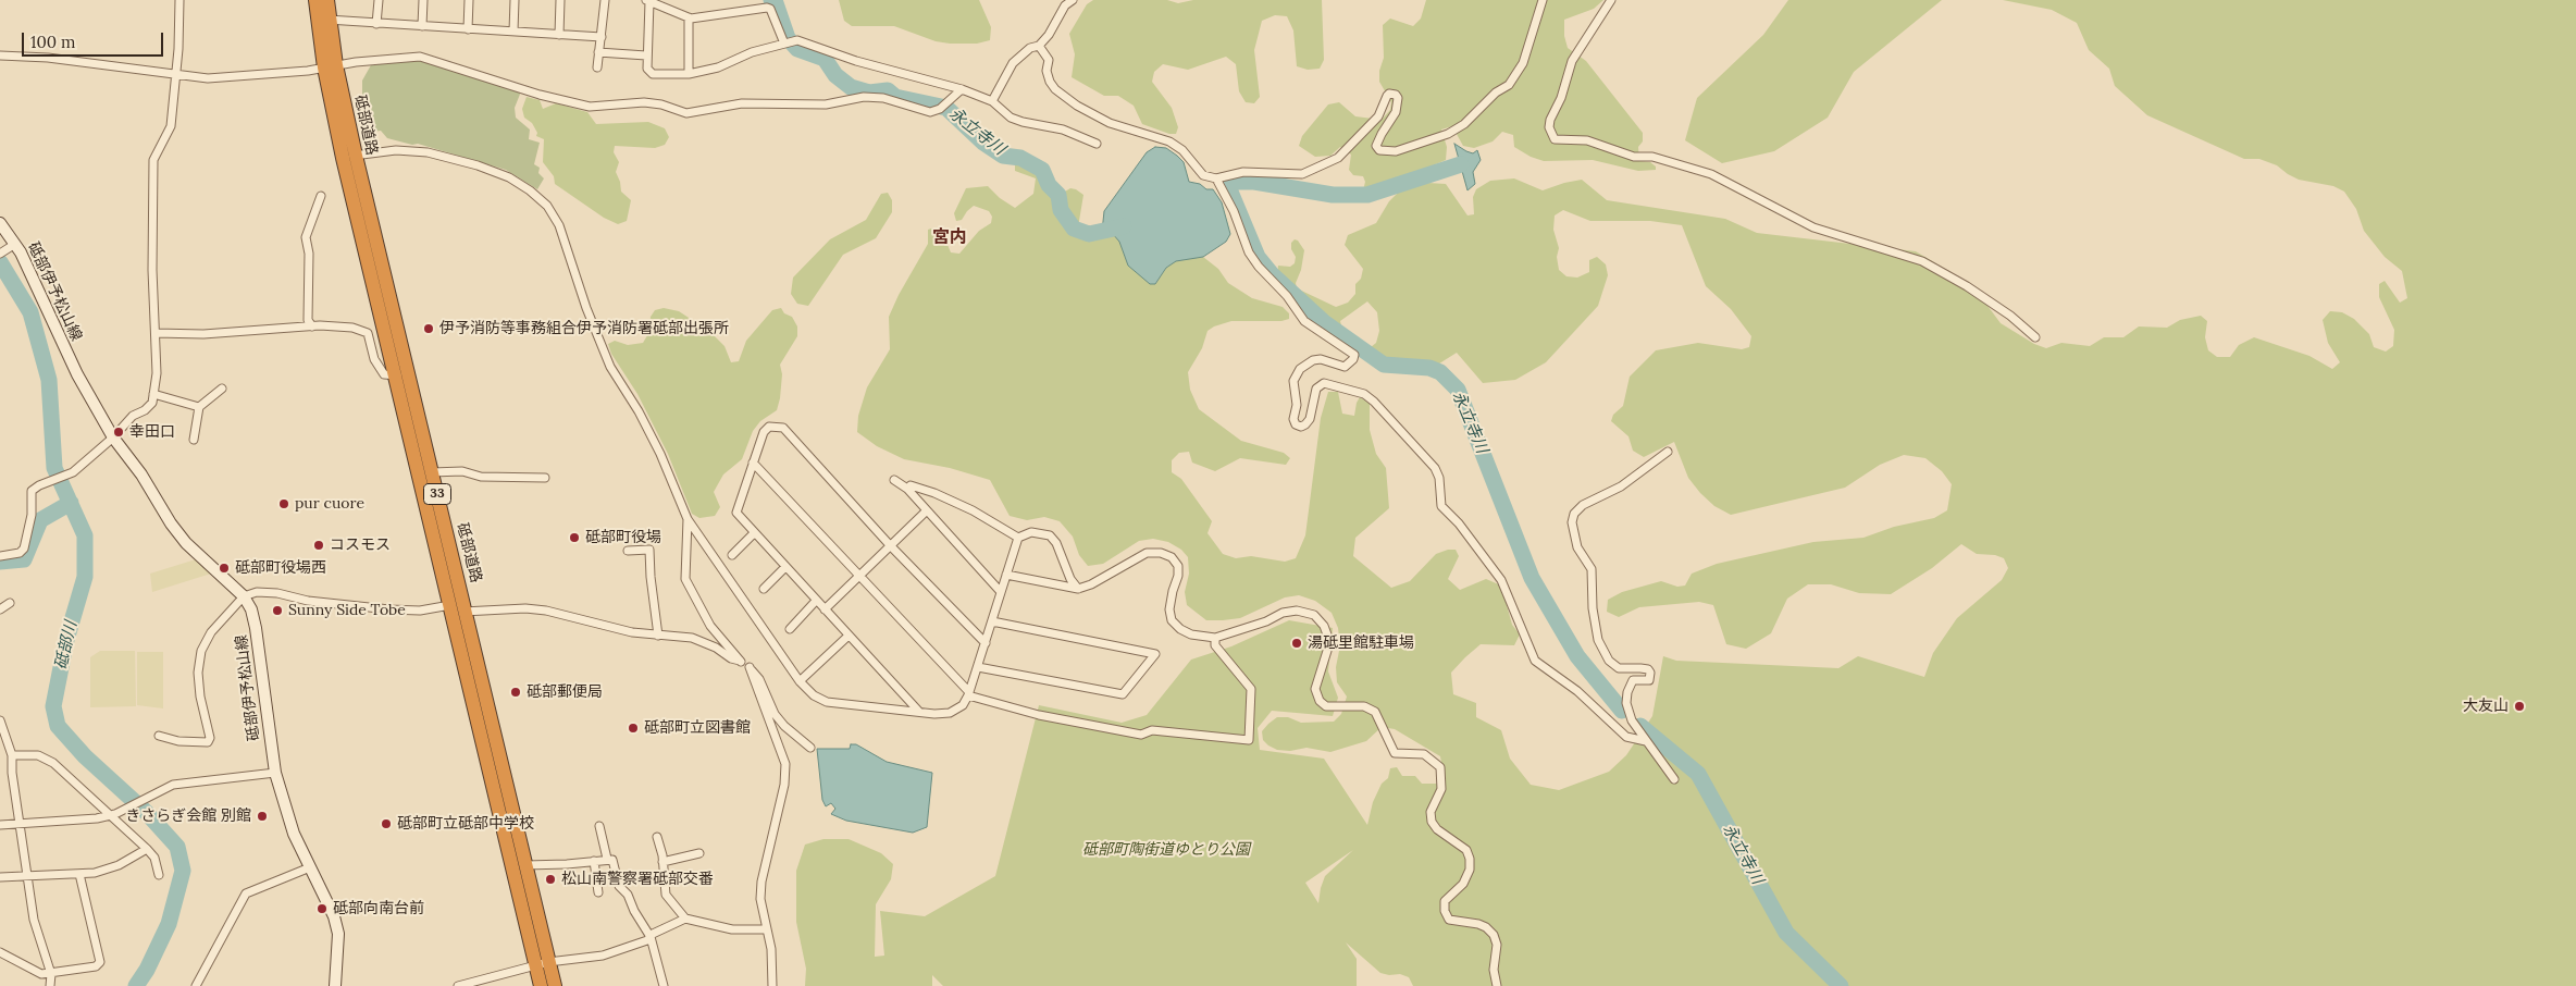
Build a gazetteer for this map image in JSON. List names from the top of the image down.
{
  "streets": {
    "highway": ["砥部道路", "33"],
    "main road": ["砥部伊予松山線"]
  },
  "districts": ["宮内"],
  "water": ["永立寺川", "砥部川"],
  "parks": ["砥部町陶街道ゆとり公園"],
  "places": [
    "伊予消防等事務組合伊予消防署砥部出張所",
    "幸田口",
    "pur cuore",
    "砥部町役場",
    "コスモス",
    "砥部町役場西",
    "Sunny Side Tobe",
    "湯砥里館駐車場",
    "砥部郵便局",
    "大友山",
    "砥部町立図書館",
    "きさらぎ会館 別館",
    "砥部町立砥部中学校",
    "松山南警察署砥部交番",
    "砥部向南台前"
  ],
  "scale_bar": "100 m"
}
